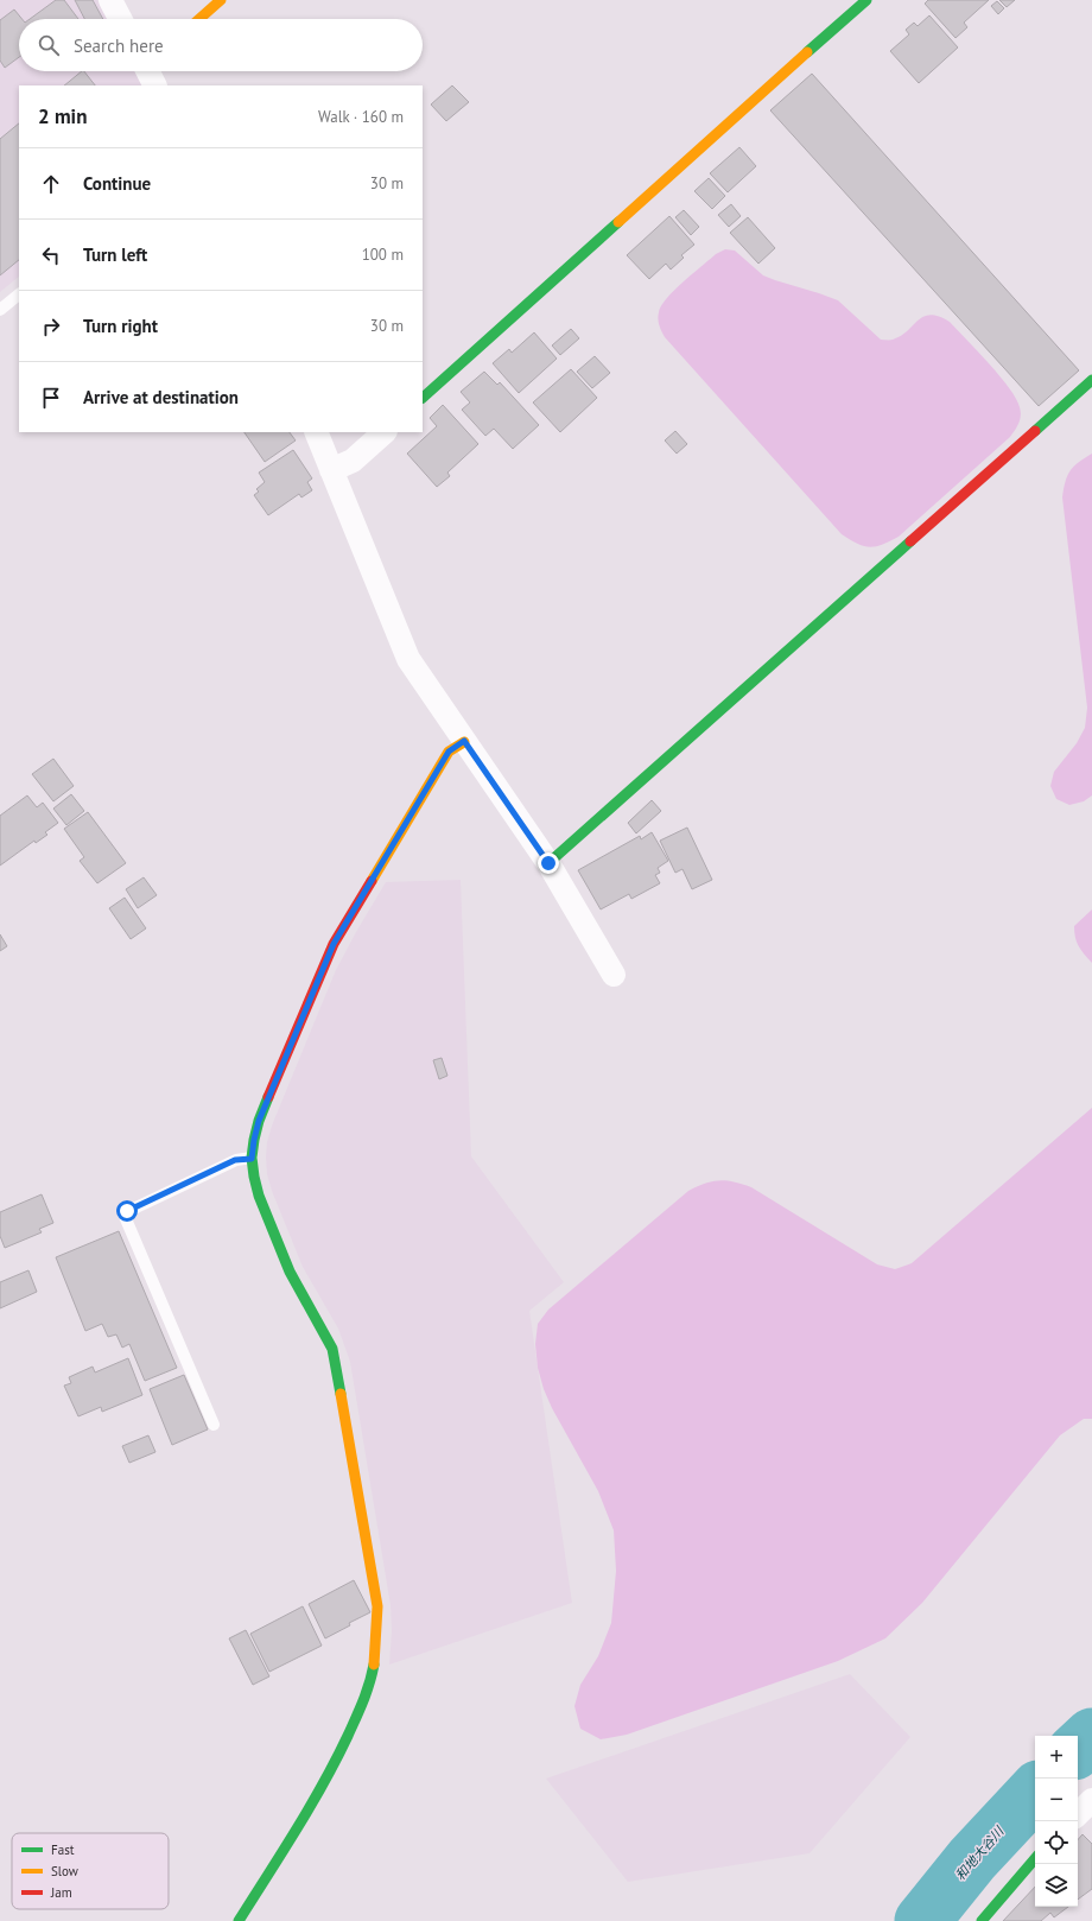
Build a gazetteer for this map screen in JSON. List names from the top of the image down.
{
  "water": ["和地大谷川"],
  "legend": ["Fast", "Slow", "Jam"],
  "page": {
    "search": "Search here",
    "heading": ["2 min", "Walk · 160 m"],
    "list": [
      ["Continue", "30 m"],
      ["Turn left", "100 m"],
      ["Turn right", "30 m"],
      "Arrive at destination"
    ],
    "map_buttons": ["+", "−"]
  }
}
